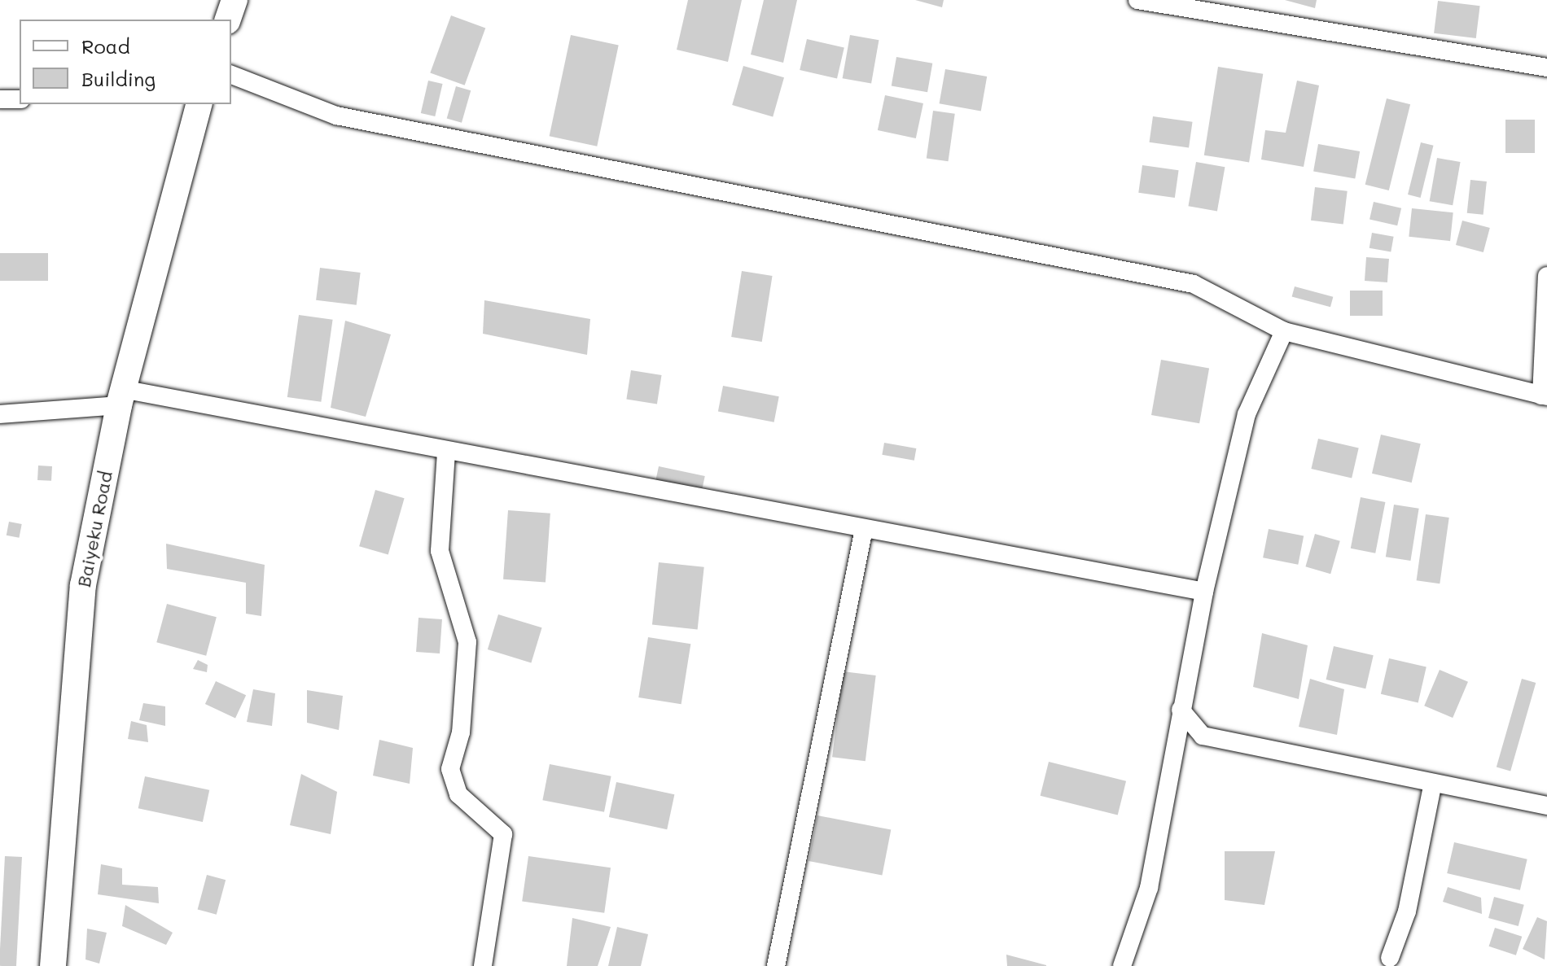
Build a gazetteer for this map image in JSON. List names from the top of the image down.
{
  "streets": {
    "main road": ["Baiyeku Road"]
  },
  "legend": ["Road", "Building"]
}
